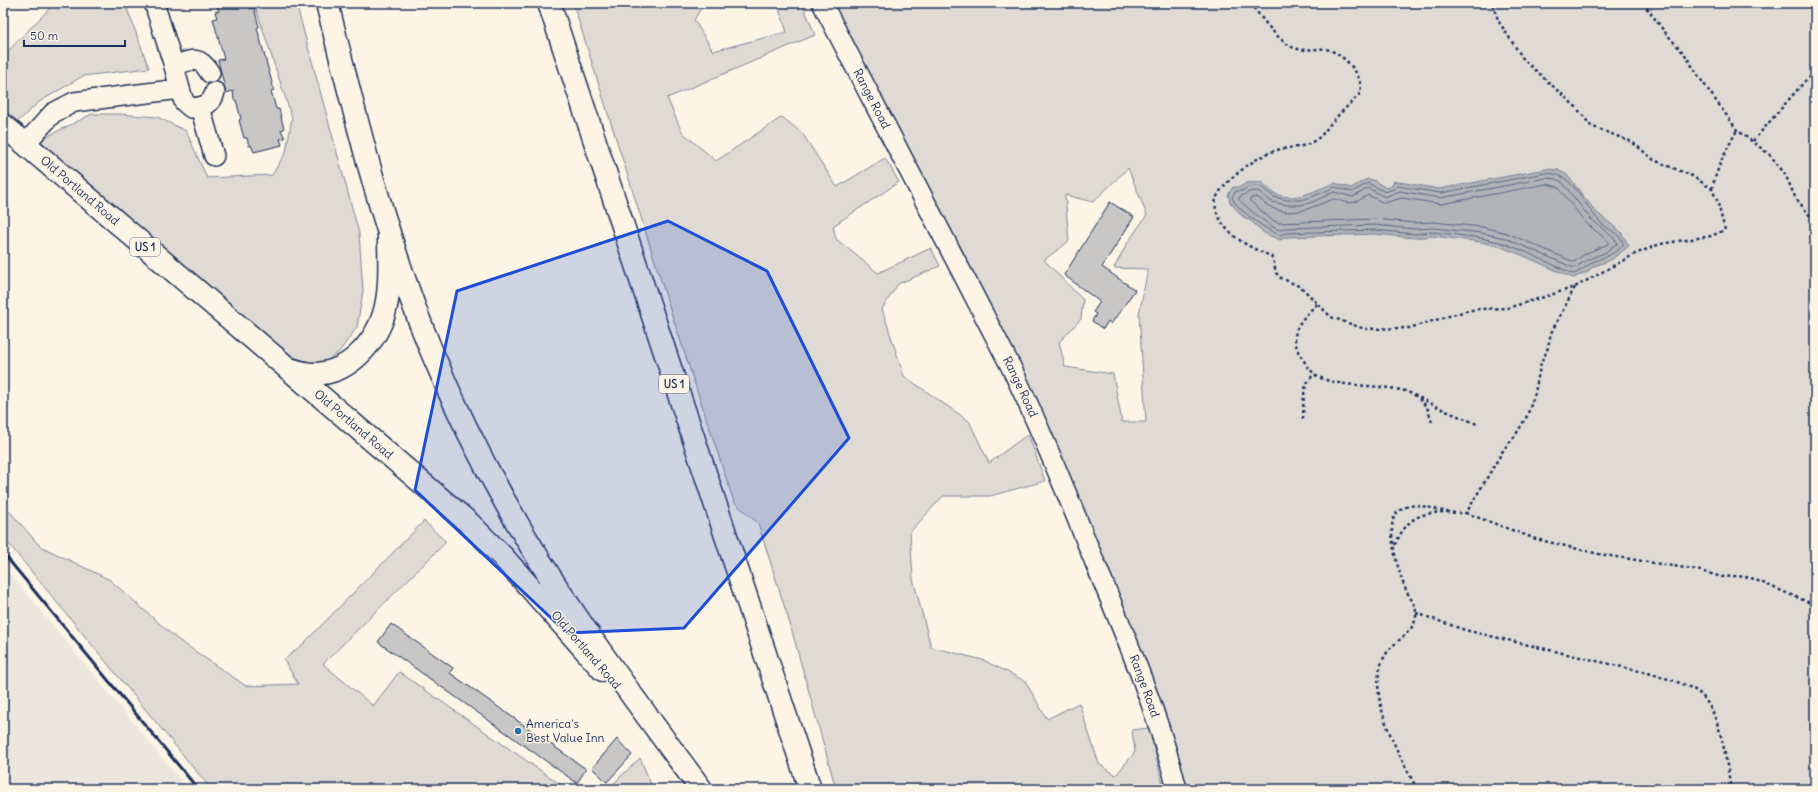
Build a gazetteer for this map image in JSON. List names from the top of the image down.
{
  "streets": {
    "main road": ["Old Portland Road", "US 1"],
    "street": ["Range Road"]
  },
  "crossings": [
    ["Old Portland Road", "US 1"]
  ],
  "places": ["America's Best Value Inn"],
  "scale_bar": "50 m"
}
